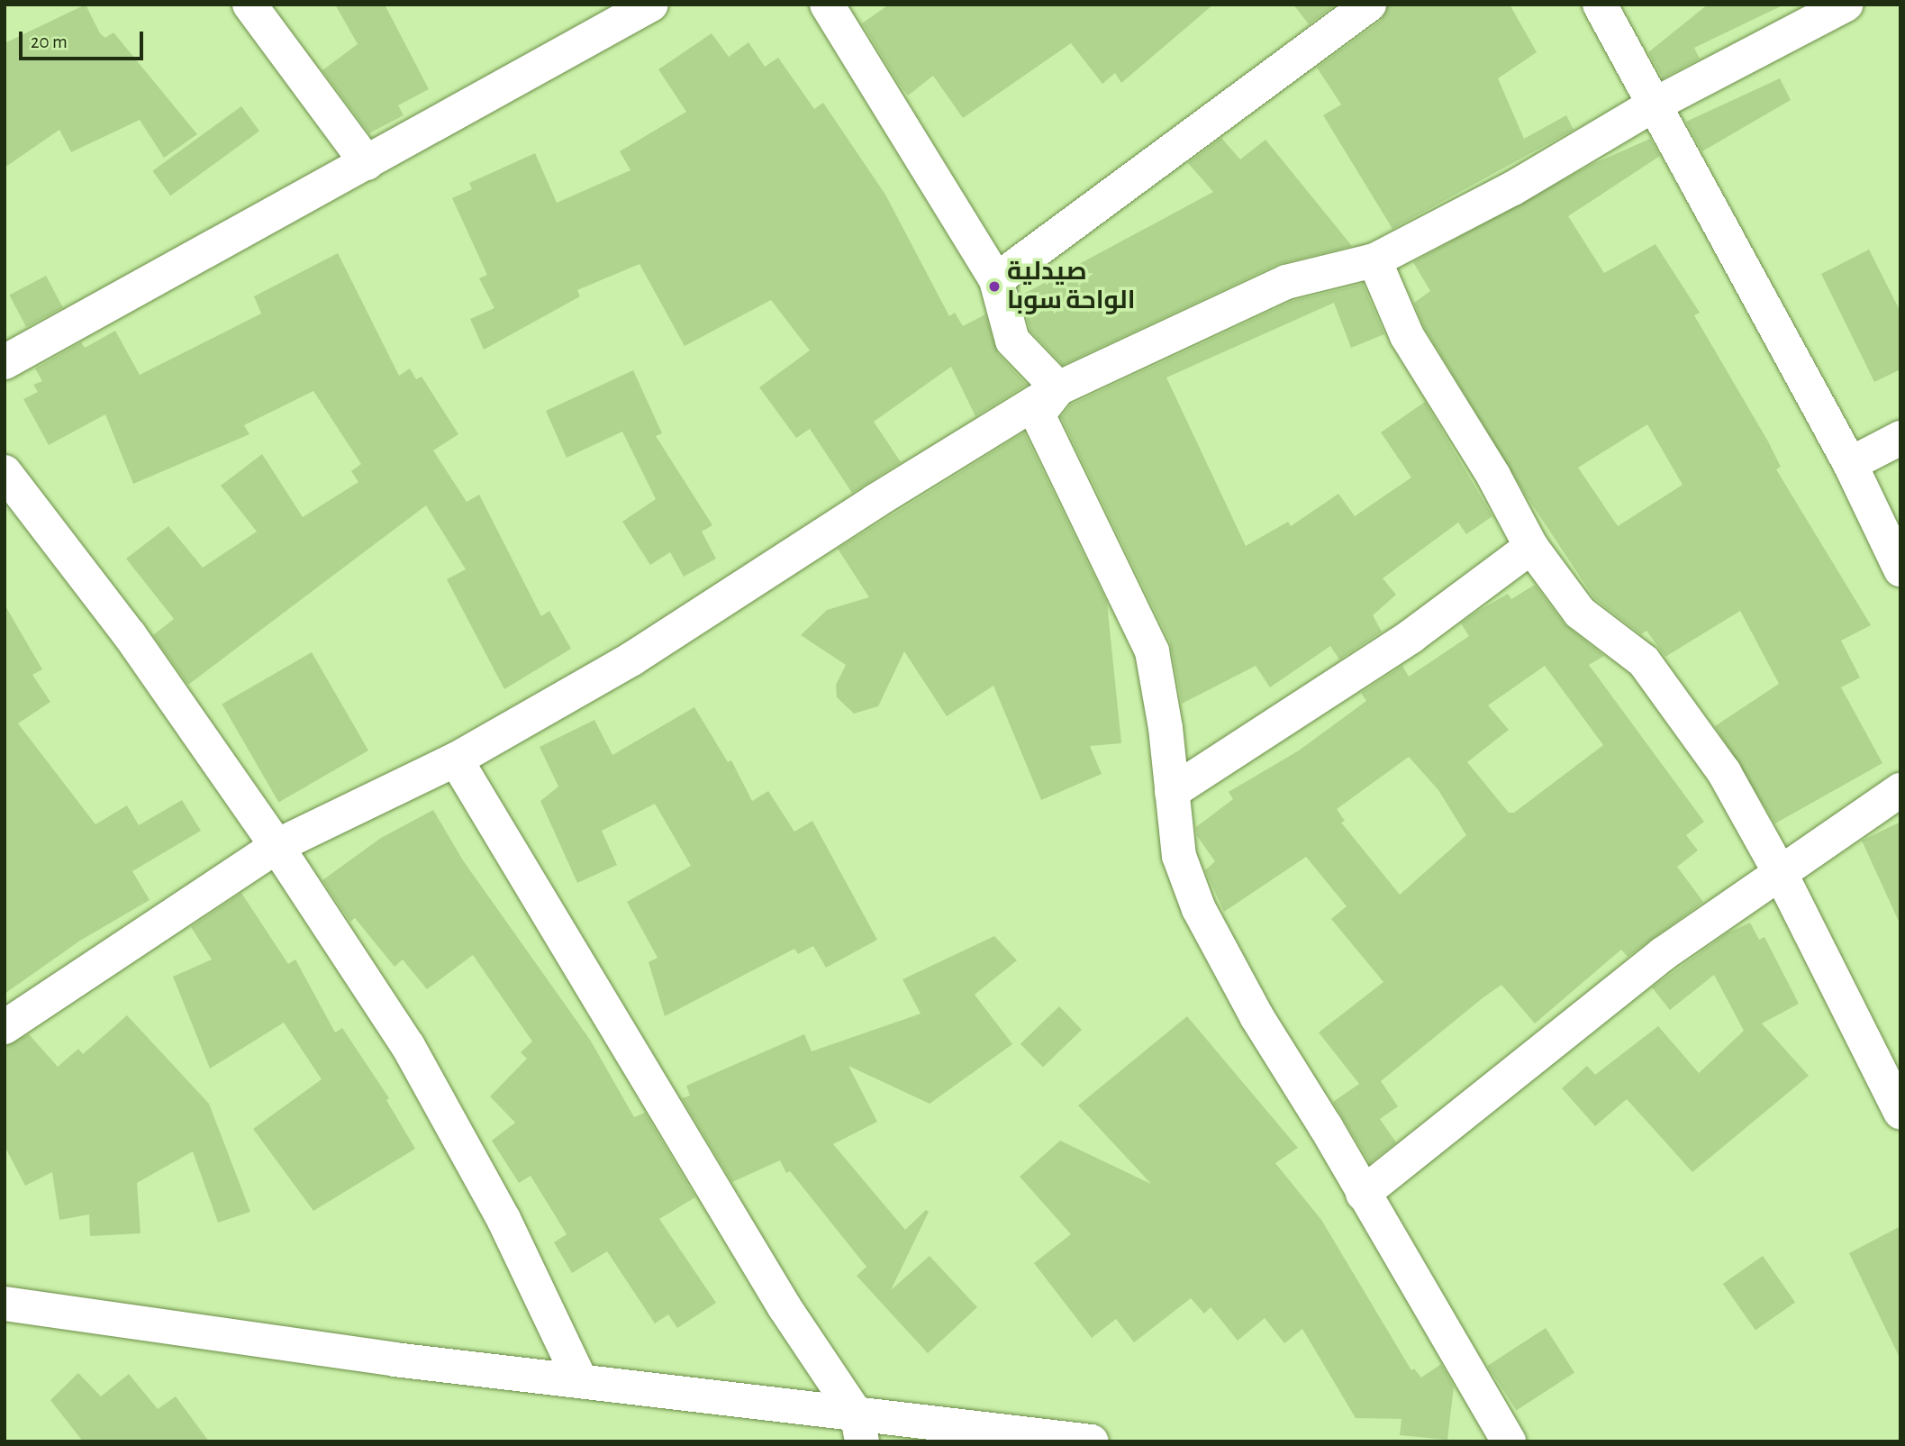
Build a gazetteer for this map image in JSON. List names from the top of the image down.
{
  "places": ["صيدلية الواحة سوبا"],
  "scale_bar": "20 m"
}
